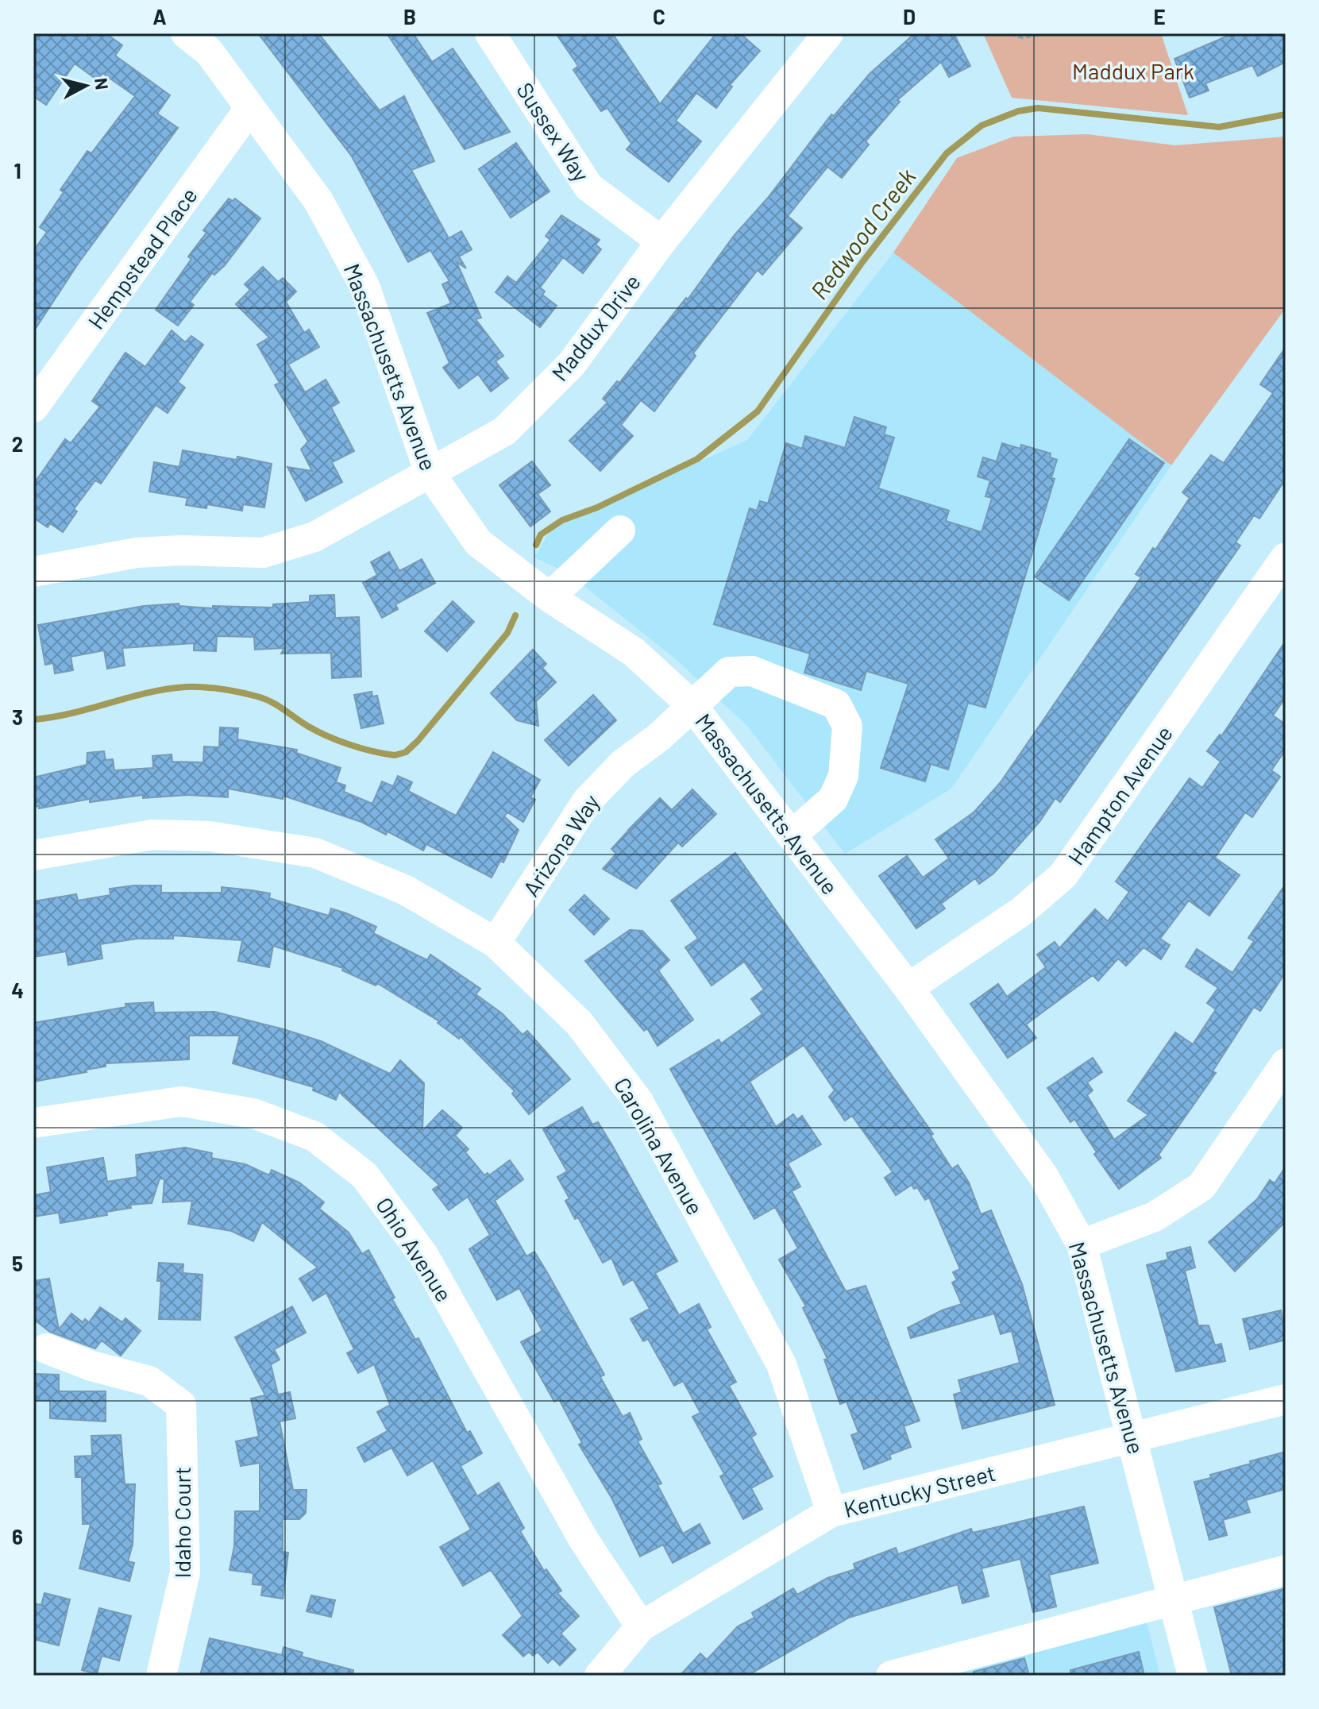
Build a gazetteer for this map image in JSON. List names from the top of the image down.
{
  "streets": {
    "street": [
      "Sussex Way",
      "Hempstead Place",
      "Maddux Drive",
      "Massachusetts Avenue",
      "Hampton Avenue",
      "Arizona Way",
      "Carolina Avenue",
      "Ohio Avenue",
      "Kentucky Street",
      "Idaho Court"
    ]
  },
  "crossings": [
    ["Sussex Way", "Maddux Drive"],
    ["Hempstead Place", "Massachusetts Avenue"],
    ["Maddux Drive", "Massachusetts Avenue"],
    ["Massachusetts Avenue", "Hampton Avenue"],
    ["Massachusetts Avenue", "Arizona Way"],
    ["Massachusetts Avenue", "Kentucky Street"],
    ["Arizona Way", "Carolina Avenue"],
    ["Carolina Avenue", "Kentucky Street"],
    ["Ohio Avenue", "Kentucky Street"]
  ],
  "water": ["Redwood Creek"],
  "parks": ["Maddux Park"],
  "north": "right",
  "grid": {
    "columns": [
      "A",
      "B",
      "C",
      "D",
      "E"
    ],
    "rows": [
      "1",
      "2",
      "3",
      "4",
      "5",
      "6"
    ]
  }
}
